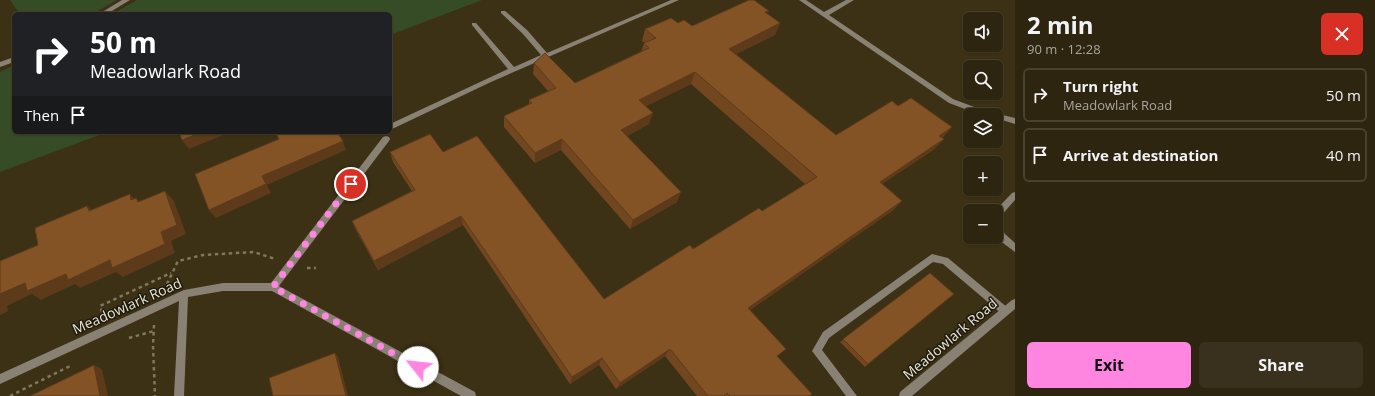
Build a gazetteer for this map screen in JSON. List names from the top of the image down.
{
  "streets": {
    "street": ["Meadowlark Road"]
  },
  "page": {
    "heading": ["2 min", "90 m · 12:28"],
    "map_buttons": ["+", "−"],
    "turn": ["50 m", "Meadowlark Road"],
    "list": [
      {
        "name": "Turn right",
        "note": "Meadowlark Road",
        "value": "50 m"
      },
      {
        "name": "Arrive at destination",
        "value": "40 m"
      }
    ],
    "then": "Then",
    "buttons": ["Exit", "Share"]
  }
}
